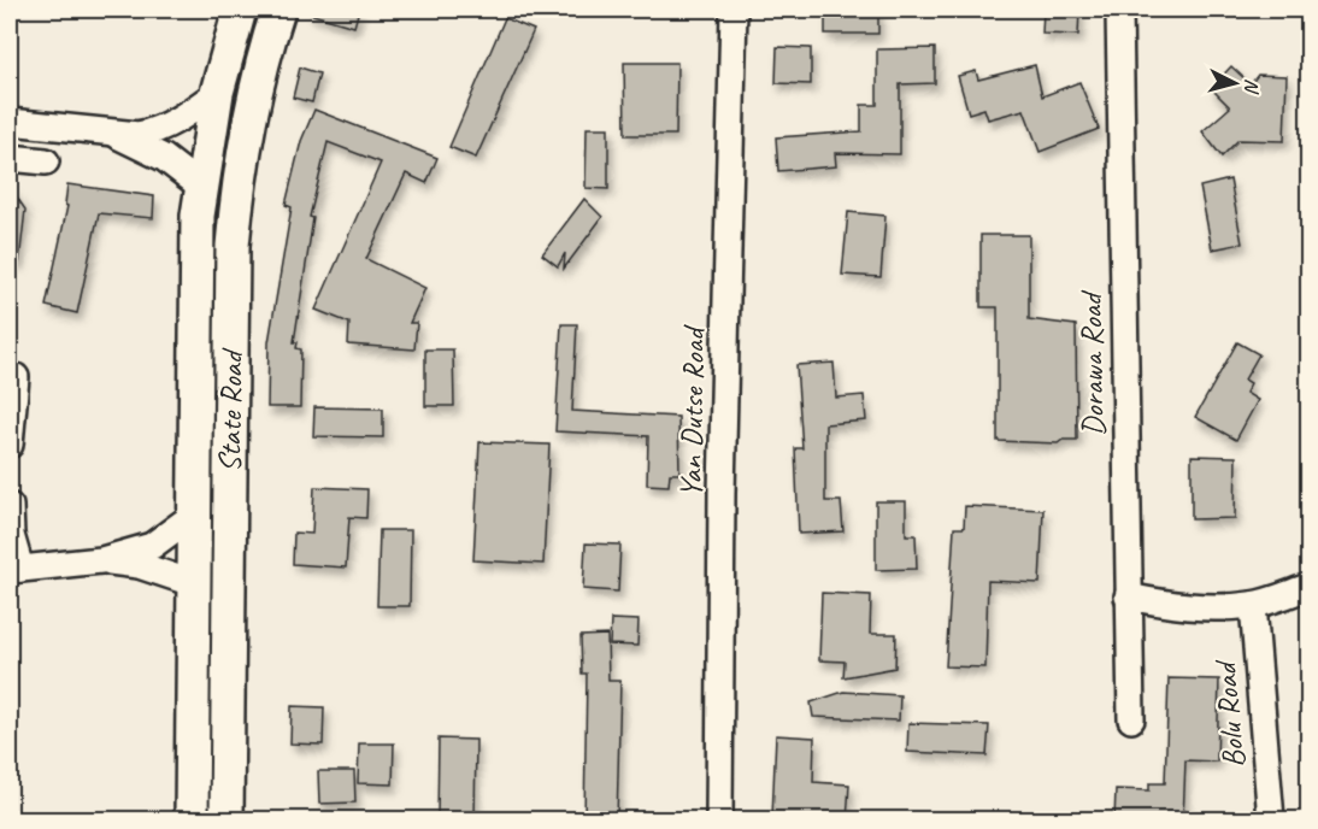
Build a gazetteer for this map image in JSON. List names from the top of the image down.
{
  "streets": {
    "main road": ["State Road"],
    "street": ["Dorawa Road", "Yan Dutse Road", "Bolu Road"]
  },
  "north": "right"
}
